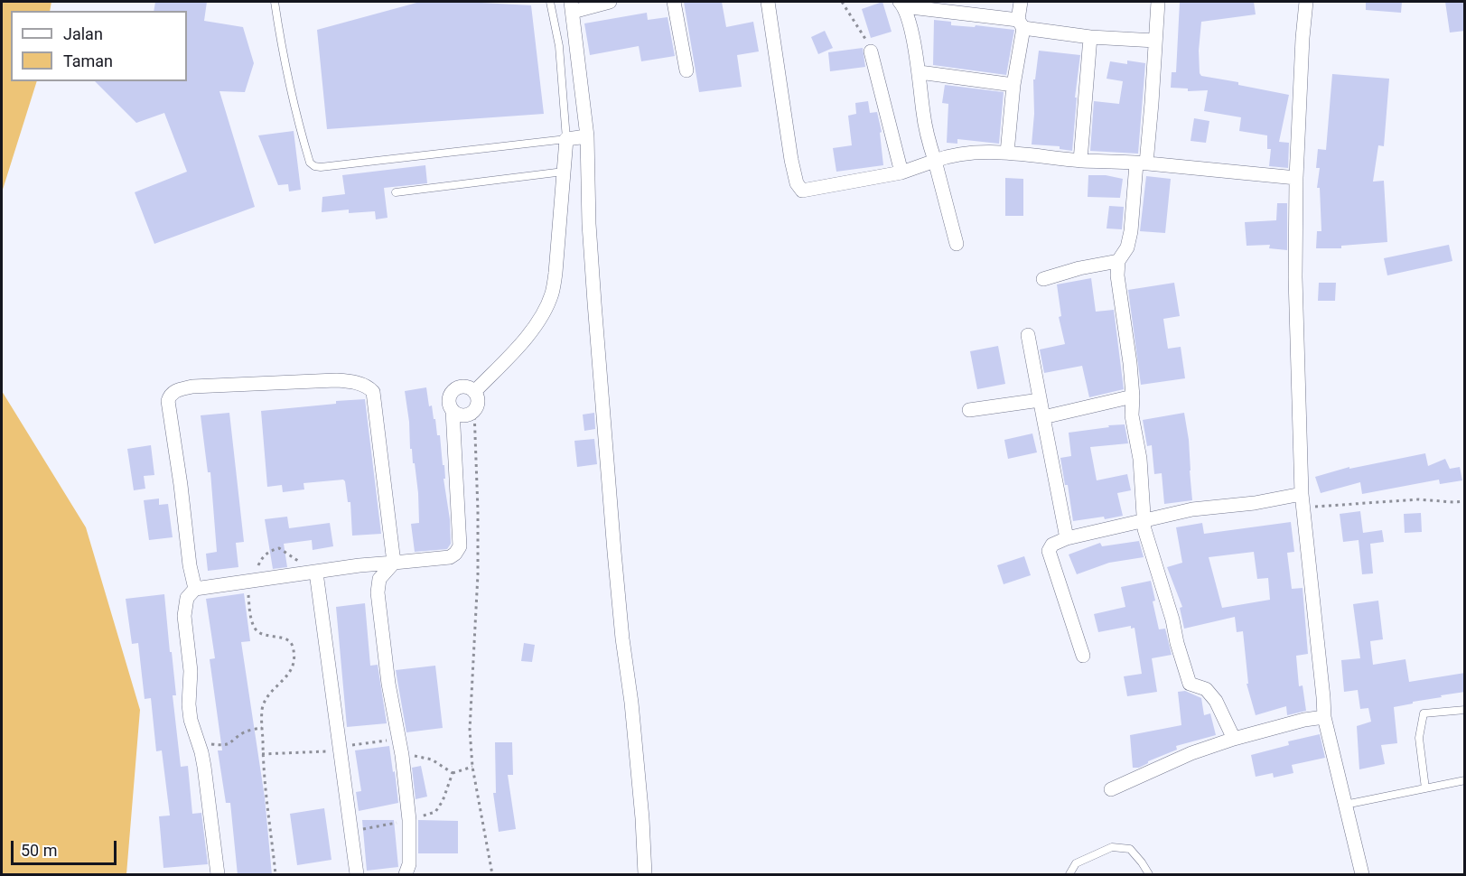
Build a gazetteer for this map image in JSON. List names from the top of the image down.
{
  "legend": ["Jalan", "Taman"],
  "scale_bar": "50 m"
}
